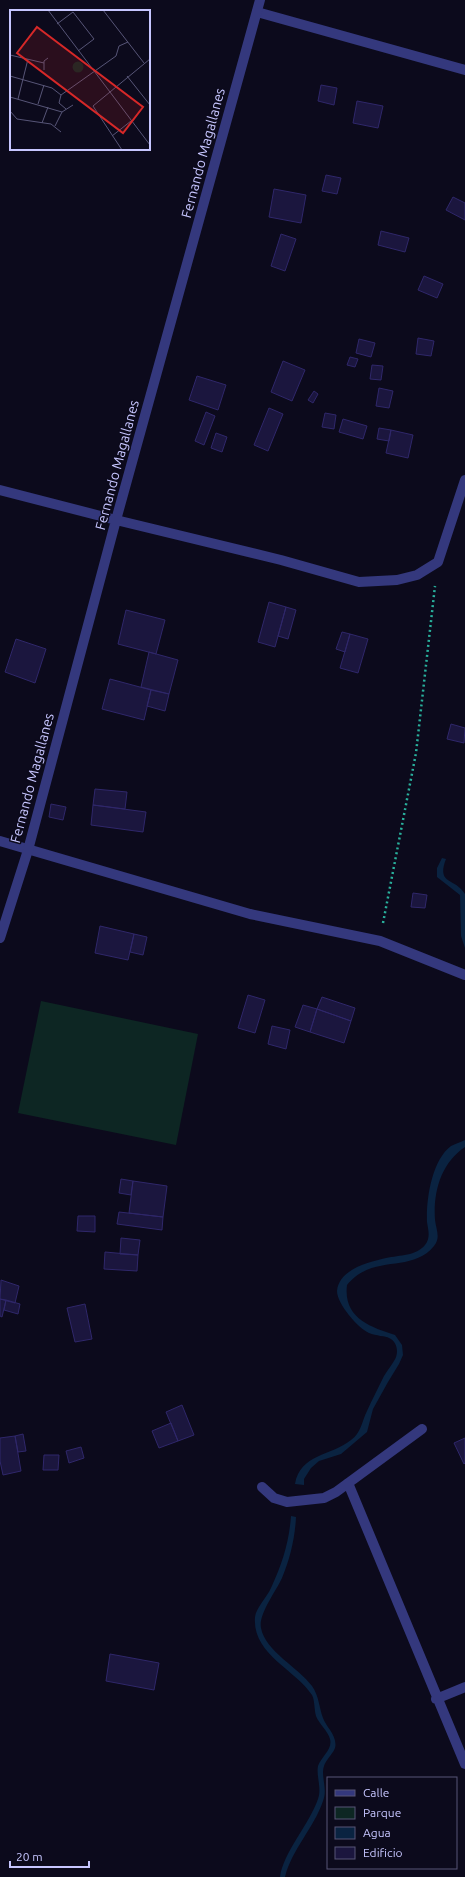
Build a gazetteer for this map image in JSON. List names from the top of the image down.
{
  "streets": {
    "street": ["Fernando Magallanes"]
  },
  "legend": [
    "Calle",
    "Parque",
    "Agua",
    "Edificio"
  ],
  "scale_bar": "20 m"
}
